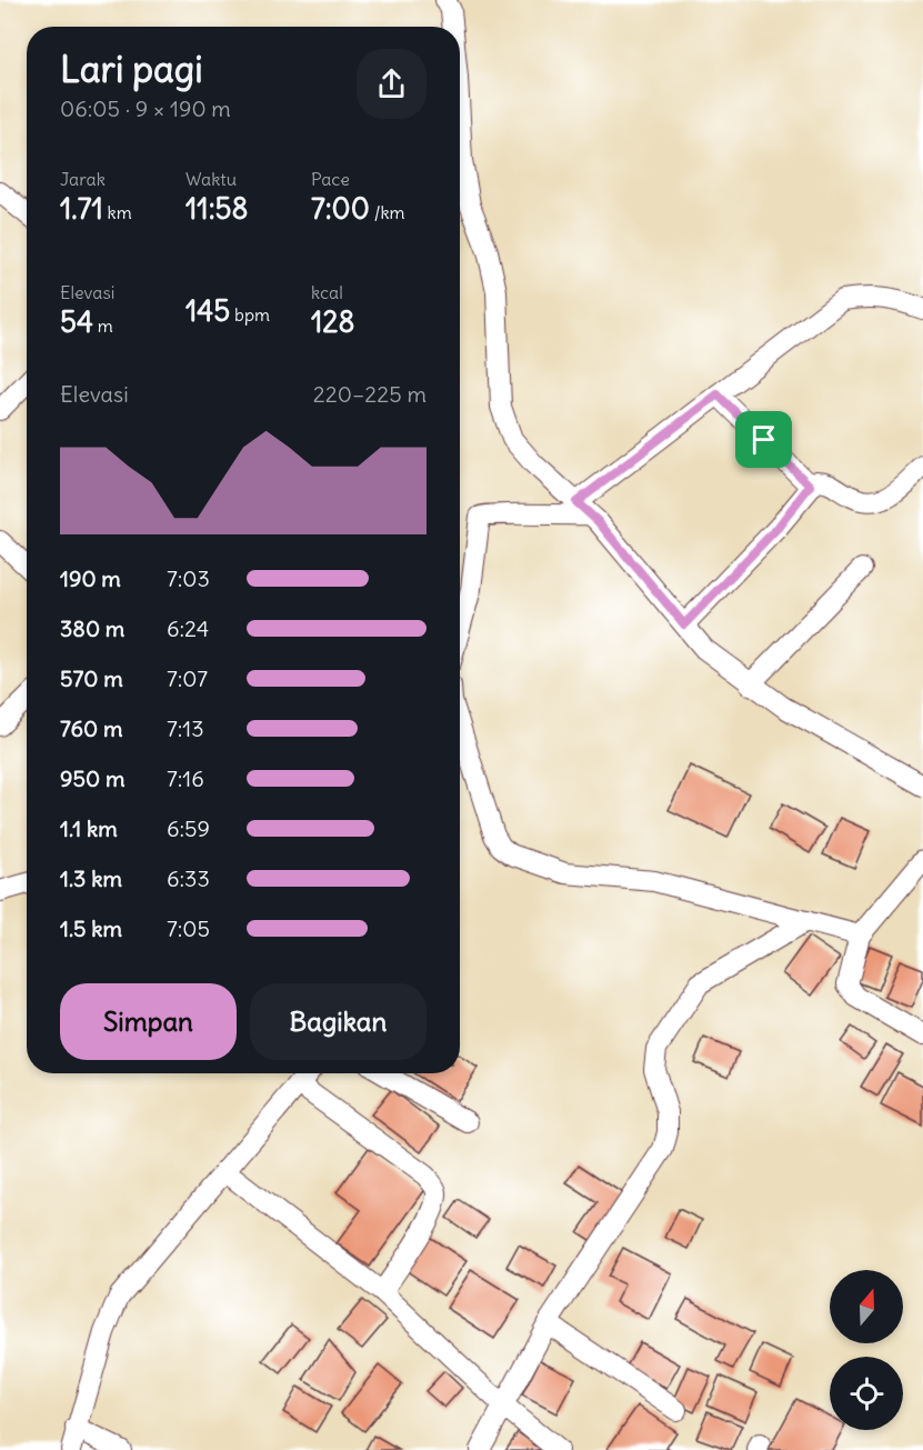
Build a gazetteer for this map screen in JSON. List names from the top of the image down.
{
  "north": "top",
  "page": {
    "heading": ["Lari pagi", "06:05 · 9 × 190 m"],
    "stats": [
      ["Jarak", "1.71 km"],
      ["Waktu", "11:58"],
      ["Pace", "7:00 /km"],
      ["Elevasi", "54 m"],
      ["145 bpm"],
      ["kcal", "128"]
    ],
    "chart": ["Elevasi", "220–225 m"],
    "list": [
      {
        "name": "190 m",
        "note": "7:03"
      },
      {
        "name": "380 m",
        "note": "6:24"
      },
      {
        "name": "570 m",
        "note": "7:07"
      },
      {
        "name": "760 m",
        "note": "7:13"
      },
      {
        "name": "950 m",
        "note": "7:16"
      },
      {
        "name": "1.1 km",
        "note": "6:59"
      },
      {
        "name": "1.3 km",
        "note": "6:33"
      },
      {
        "name": "1.5 km",
        "note": "7:05"
      }
    ],
    "buttons": ["Simpan", "Bagikan"]
  }
}
